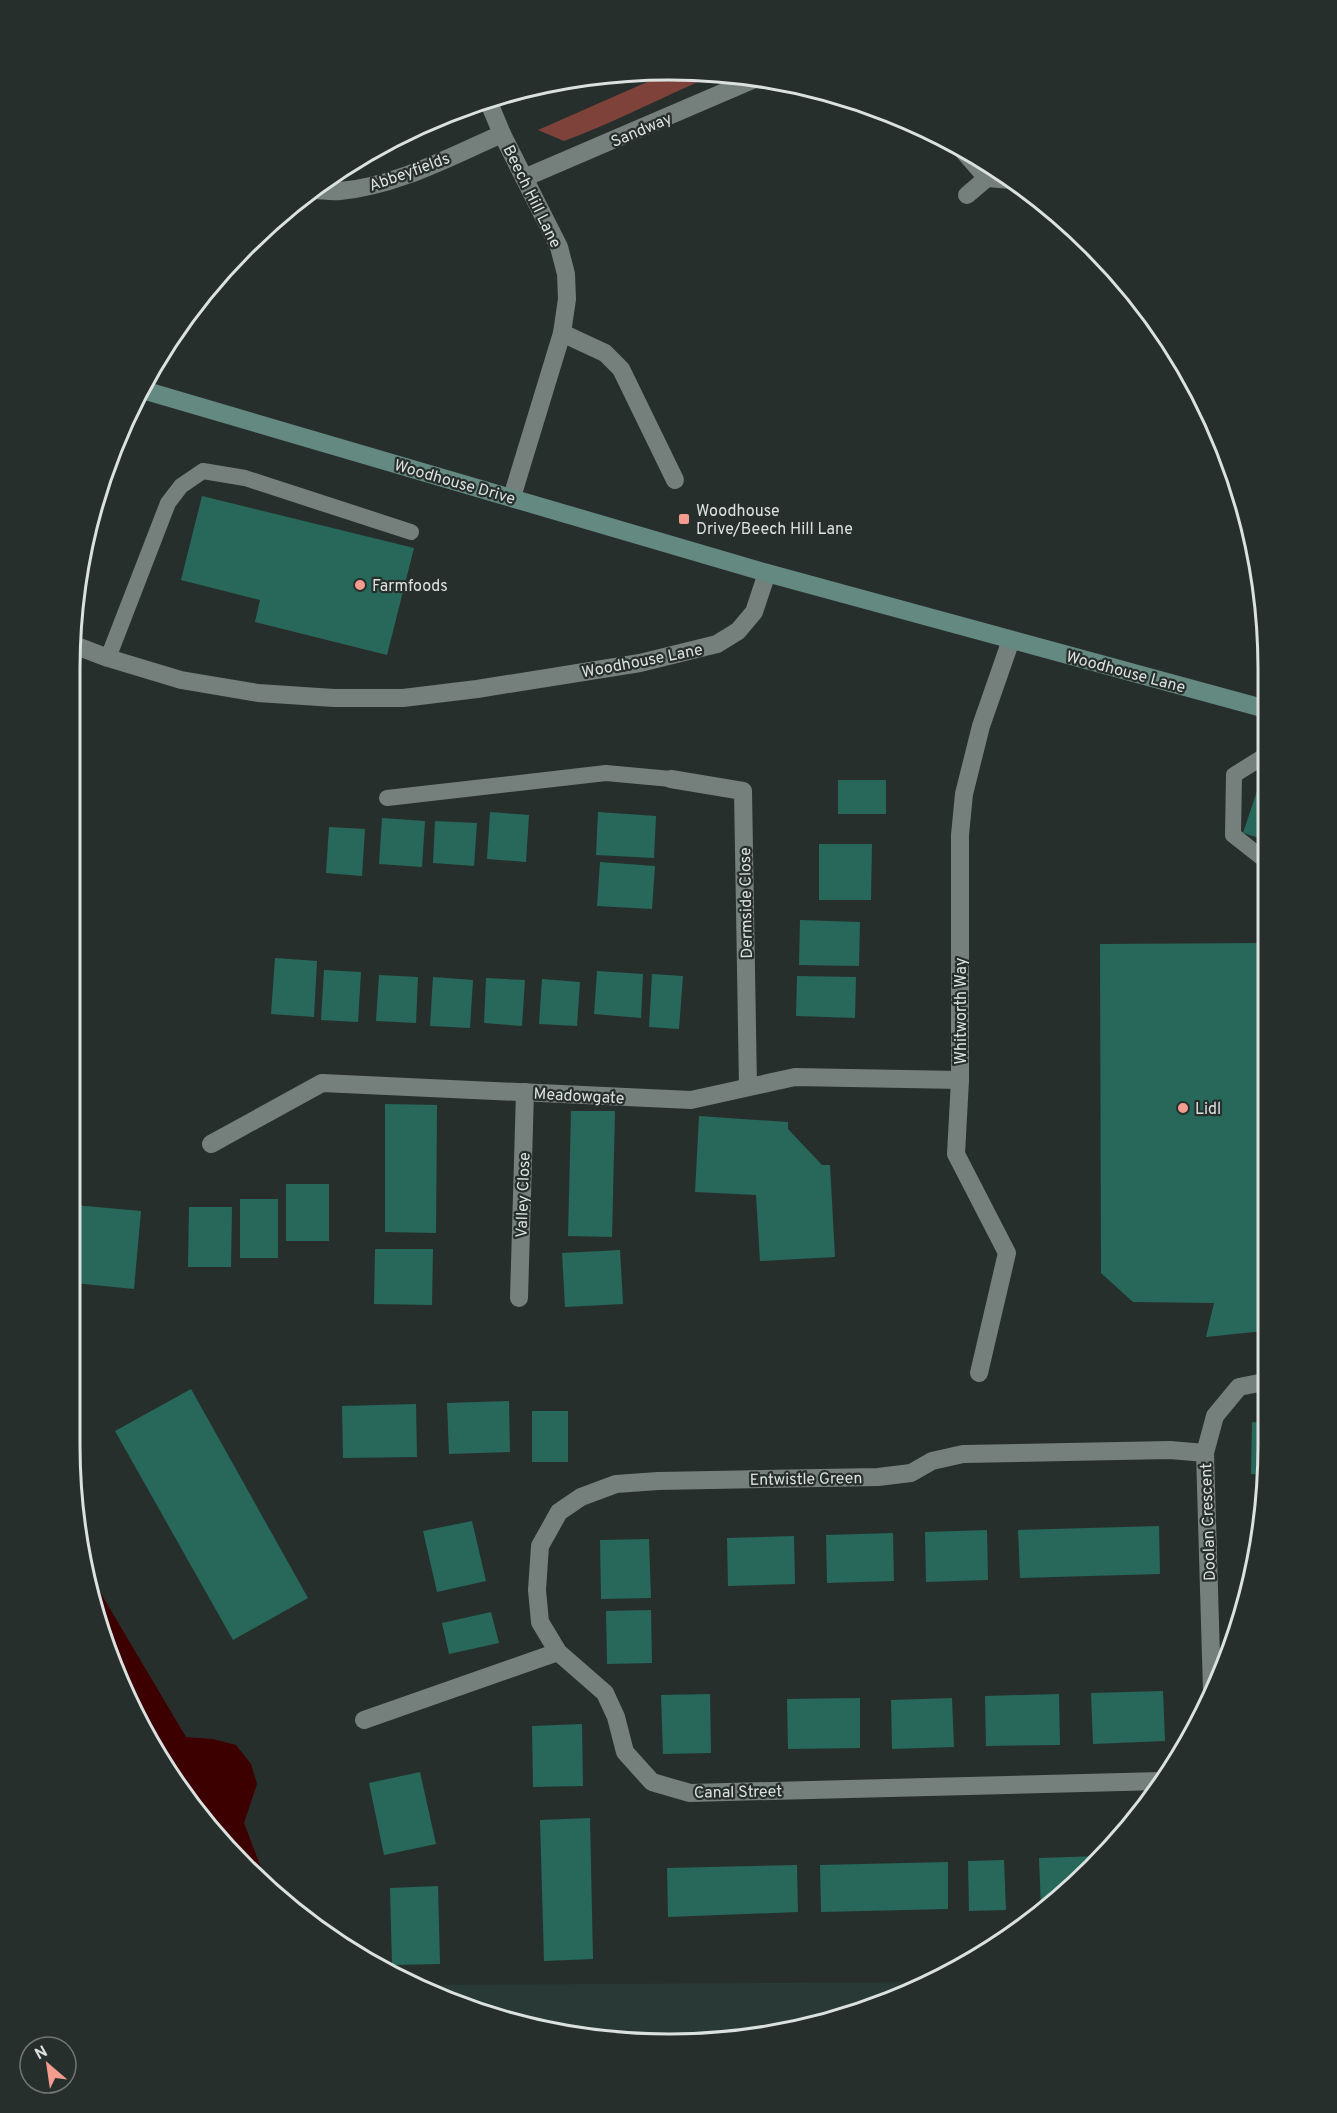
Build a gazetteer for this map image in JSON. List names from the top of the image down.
{
  "streets": {
    "main road": ["Woodhouse Drive", "Woodhouse Lane"],
    "street": [
      "Sandway",
      "Abbeyfields",
      "Beech Hill Lane",
      "Dermside Close",
      "Whitworth Way",
      "Meadowgate",
      "Valley Close",
      "Entwistle Green",
      "Doolan Crescent",
      "Canal Street"
    ]
  },
  "crossings": [
    ["Sandway", "Beech Hill Lane"],
    ["Abbeyfields", "Beech Hill Lane"],
    ["Beech Hill Lane", "Woodhouse Drive"],
    ["Woodhouse Drive", "Woodhouse Lane"],
    ["Woodhouse Lane", "Whitworth Way"],
    ["Dermside Close", "Meadowgate"],
    ["Whitworth Way", "Meadowgate"],
    ["Meadowgate", "Valley Close"],
    ["Entwistle Green", "Doolan Crescent"],
    ["Entwistle Green", "Canal Street"]
  ],
  "places": {
    "transit": ["Woodhouse Drive/Beech Hill Lane"],
    "other": ["Farmfoods", "Lidl"]
  },
  "north": "top left"
}
